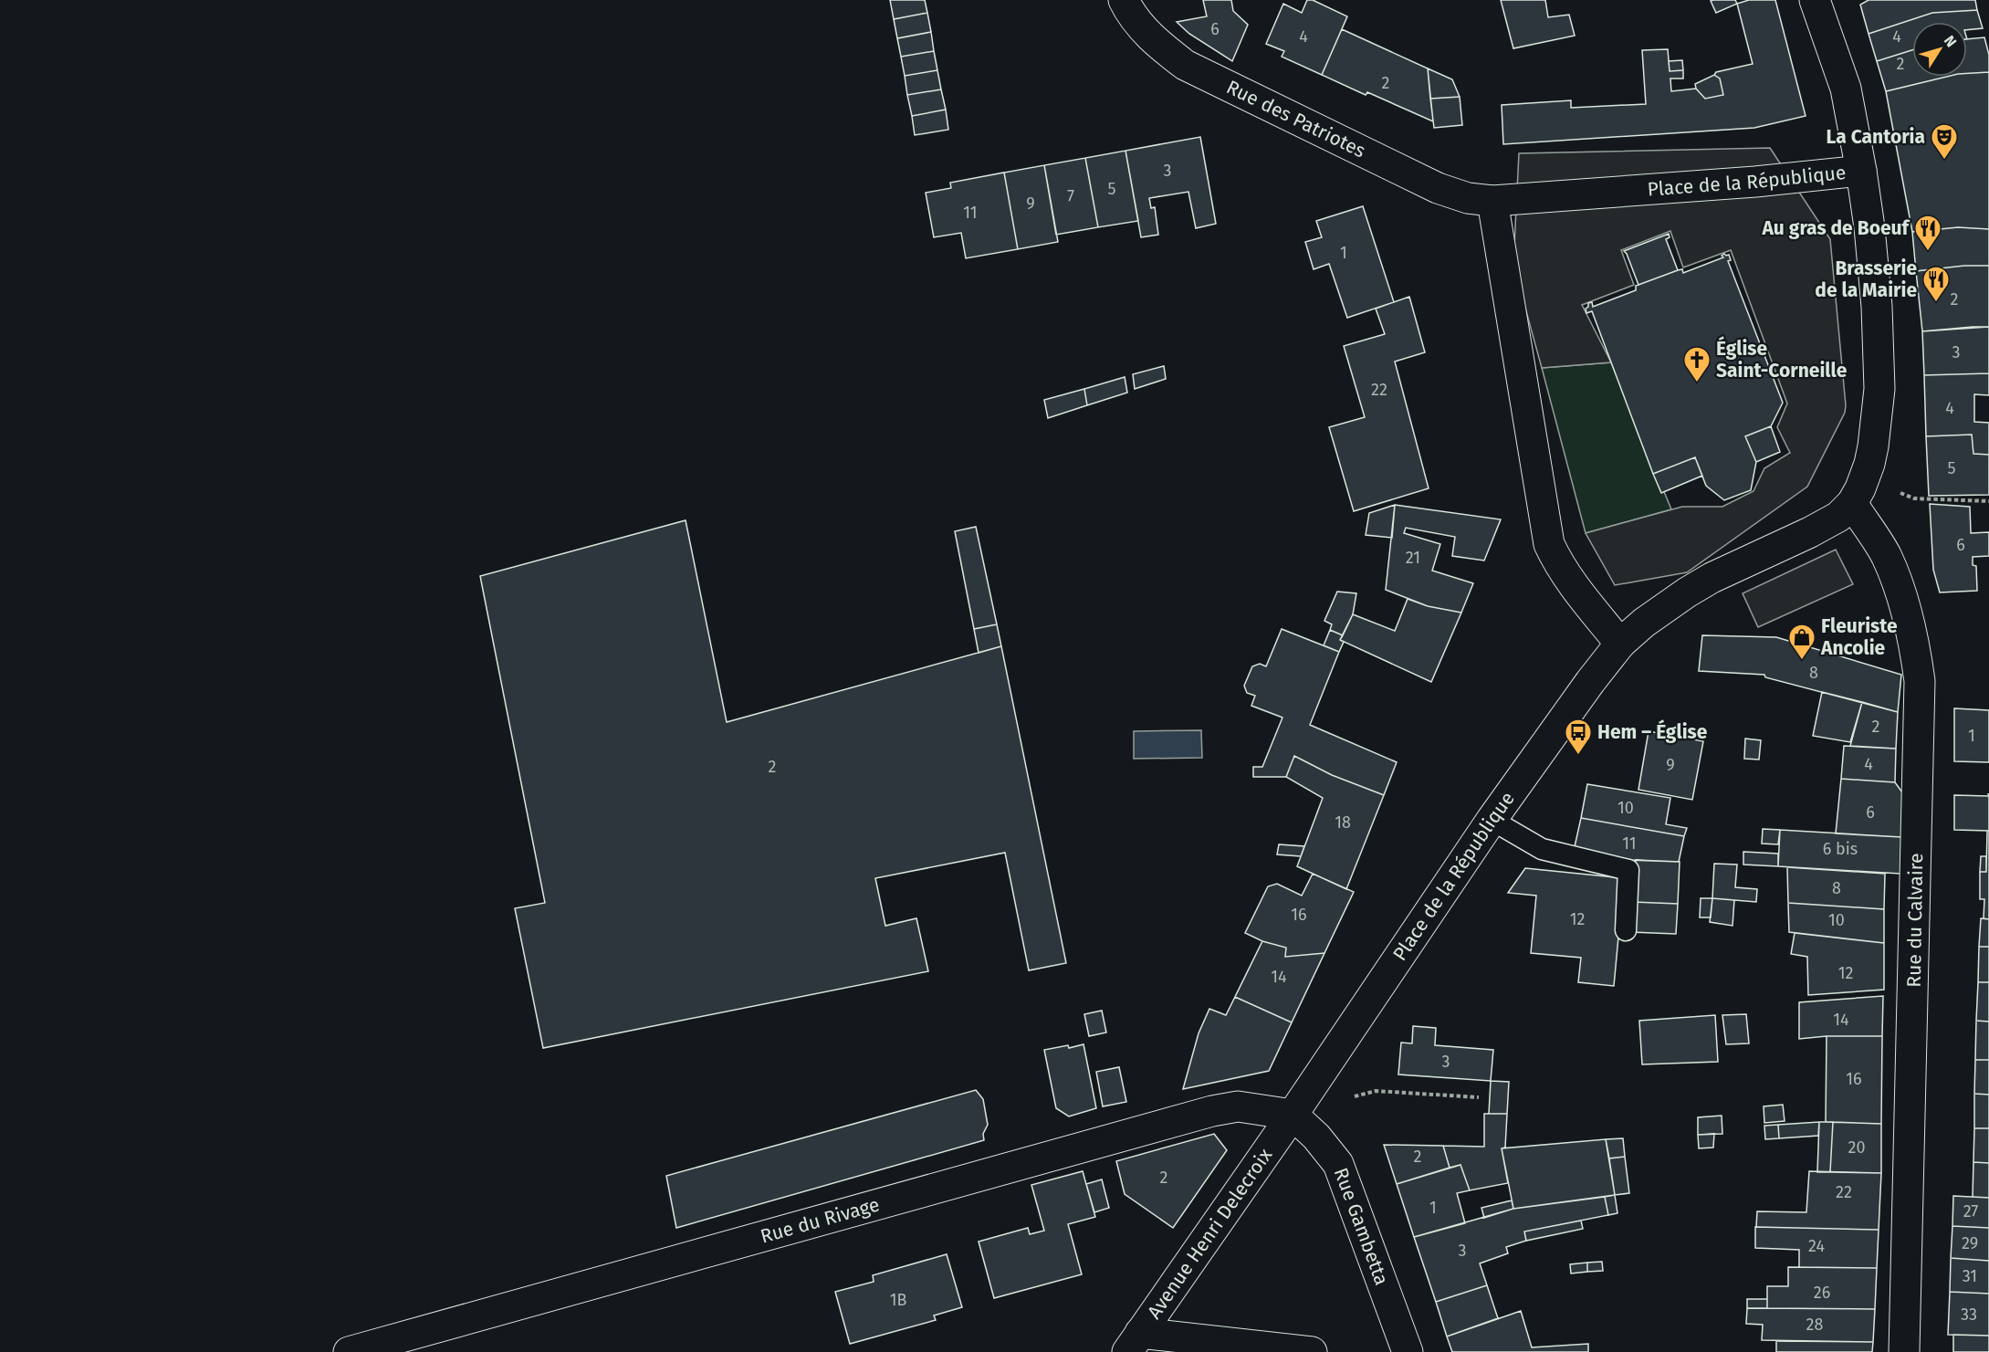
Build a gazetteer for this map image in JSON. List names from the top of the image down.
{
  "streets": {
    "street": [
      "Rue des Patriotes",
      "Place de la République",
      "Rue du Calvaire",
      "Rue du Rivage",
      "Rue Gambetta",
      "Avenue Henri Delecroix"
    ]
  },
  "crossings": [
    ["Rue des Patriotes", "Place de la République"],
    ["Place de la République", "Rue du Calvaire"],
    ["Place de la République", "Rue du Rivage"],
    ["Place de la République", "Rue Gambetta"],
    ["Place de la République", "Avenue Henri Delecroix"],
    ["Rue du Rivage", "Rue Gambetta"],
    ["Rue du Rivage", "Avenue Henri Delecroix"],
    ["Rue Gambetta", "Avenue Henri Delecroix"]
  ],
  "places": {
    "theatre": ["La Cantoria"],
    "restaurant": ["Au gras de Boeuf", "Brasserie de la Mairie"],
    "church": ["Église Saint-Corneille"],
    "shop": ["Fleuriste Ancolie"],
    "bus stop": ["Hem – Église"]
  },
  "house_numbers": [
    "6",
    "4",
    "4",
    "2",
    "2",
    "3",
    "5",
    "7",
    "9",
    "11",
    "1",
    "2",
    "3",
    "22",
    "4",
    "5",
    "6",
    "21",
    "8",
    "2",
    "1",
    "4",
    "9",
    "2",
    "10",
    "6",
    "18",
    "11",
    "6 bis",
    "8",
    "16",
    "12",
    "10",
    "12",
    "14",
    "14",
    "3",
    "16",
    "20",
    "2",
    "2",
    "22",
    "1",
    "27",
    "29",
    "24",
    "3",
    "31",
    "26",
    "1B",
    "33",
    "28"
  ],
  "north": "top right"
}
